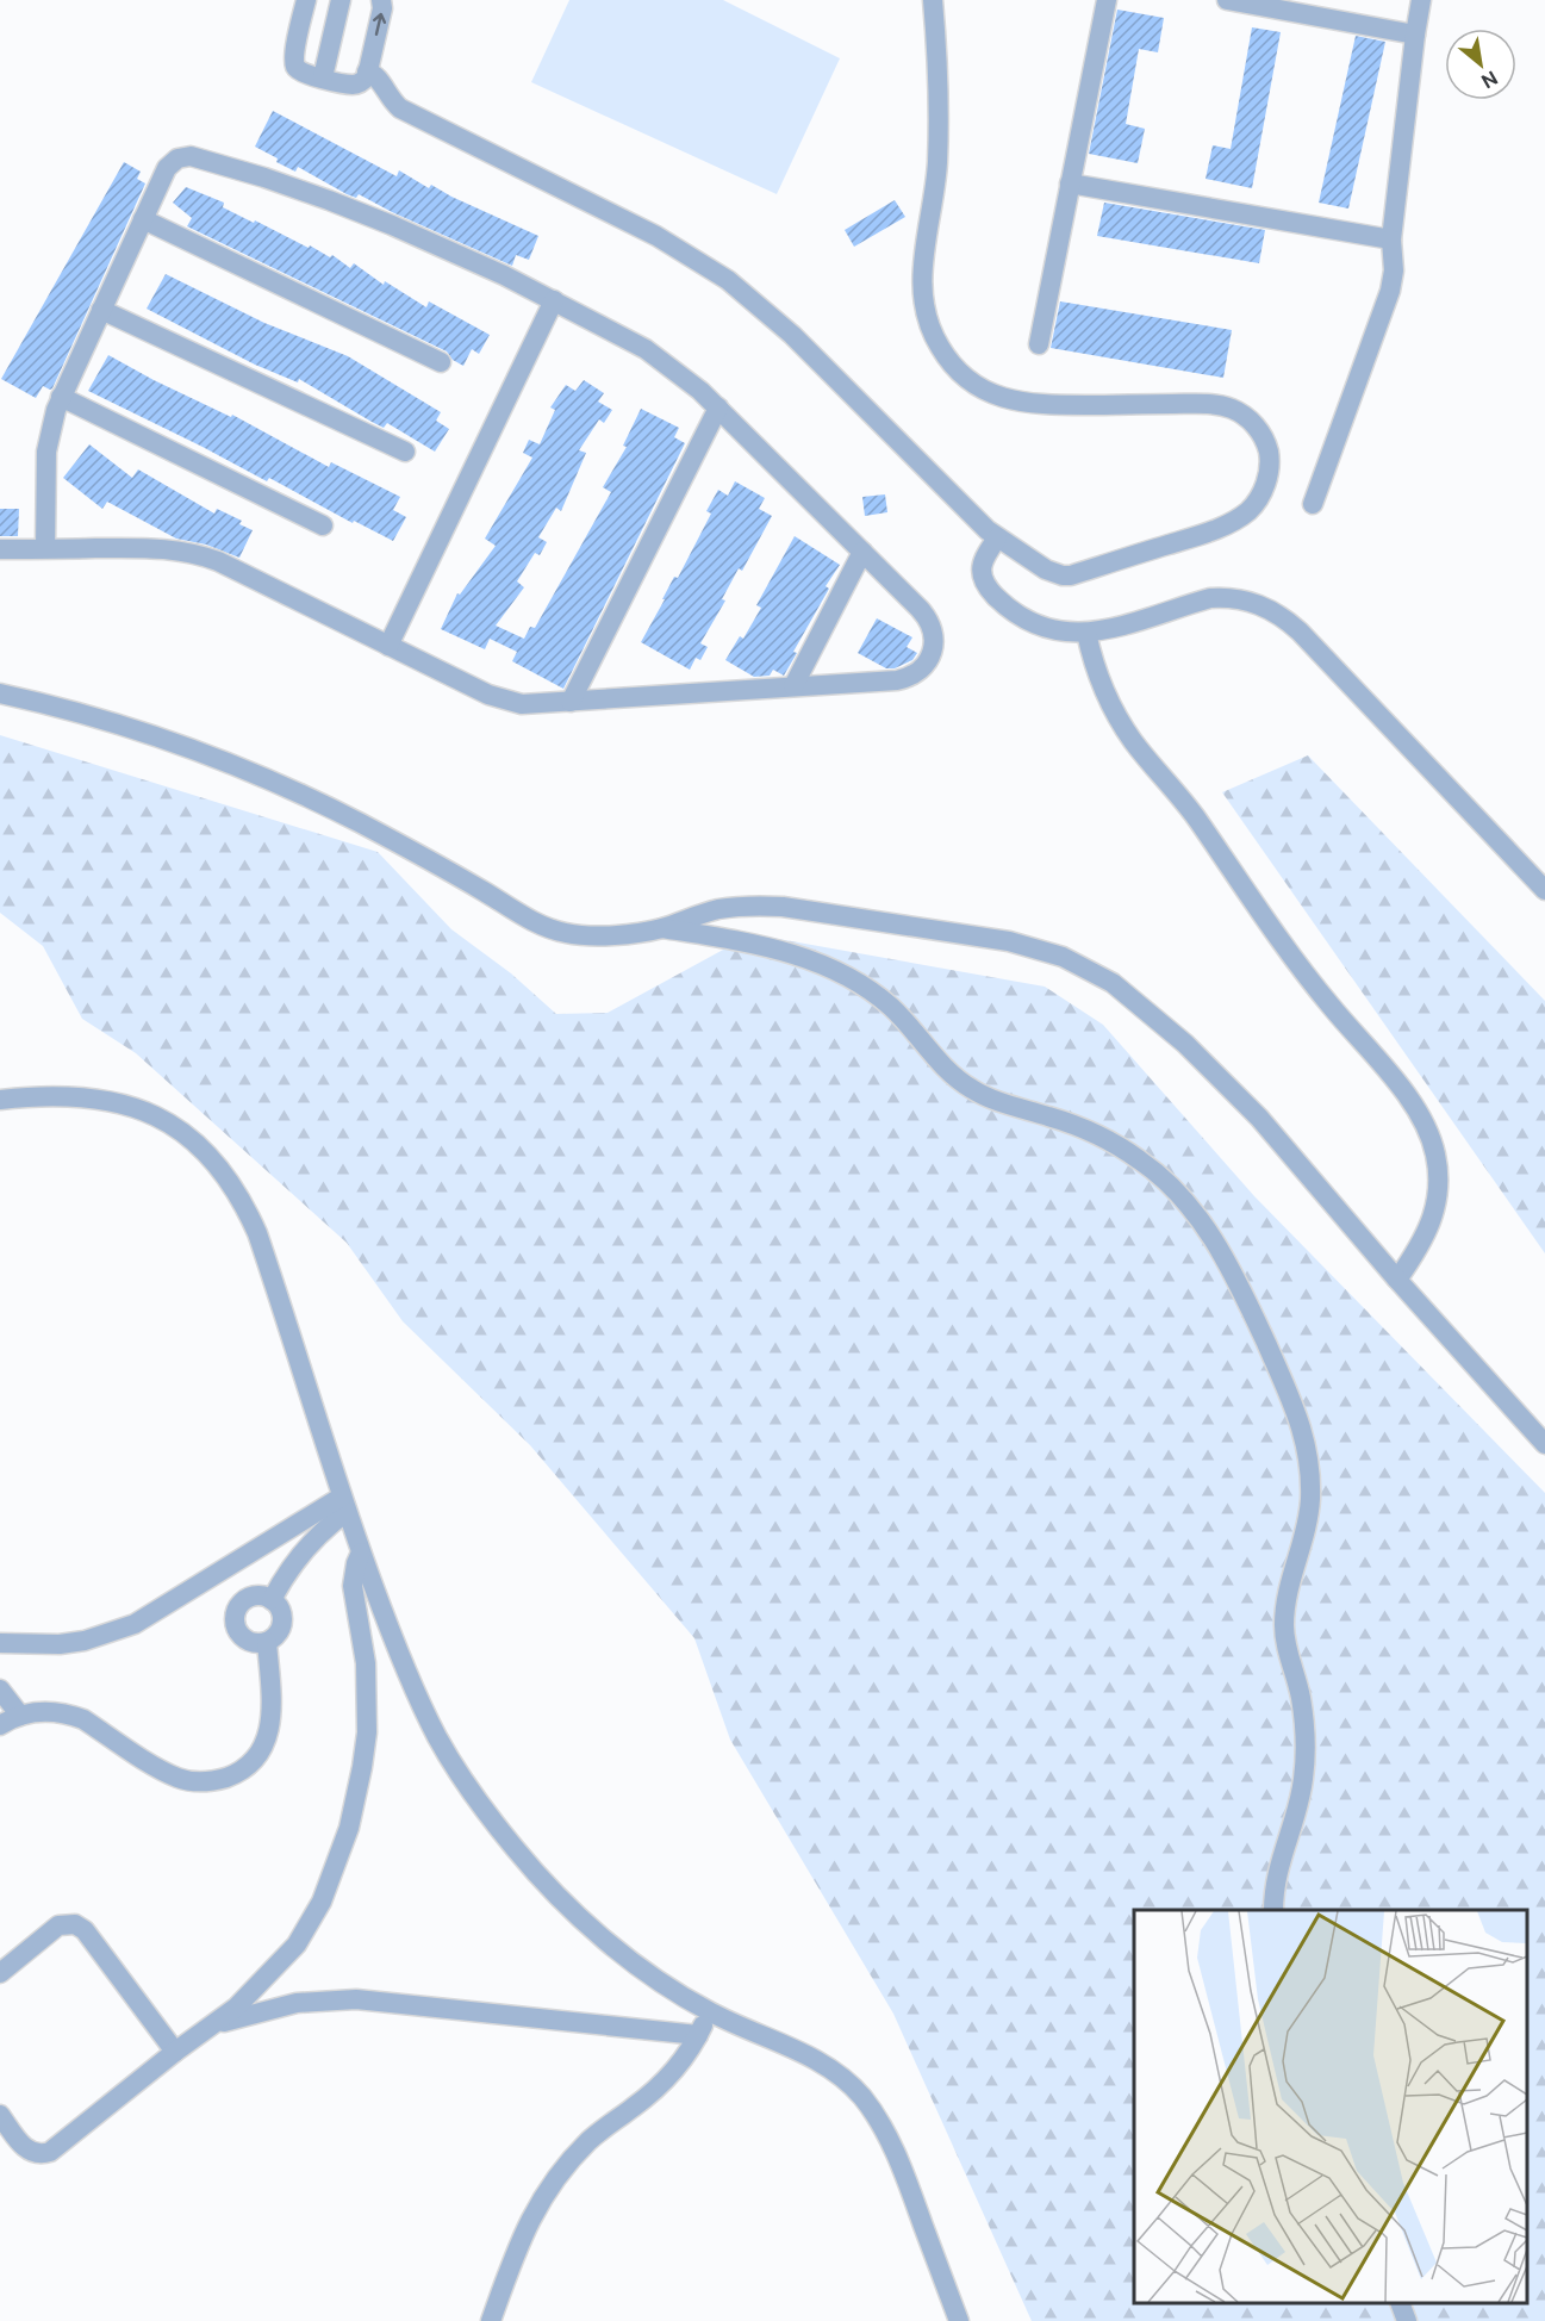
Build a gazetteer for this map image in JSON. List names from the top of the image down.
{
  "north": "bottom right"
}
